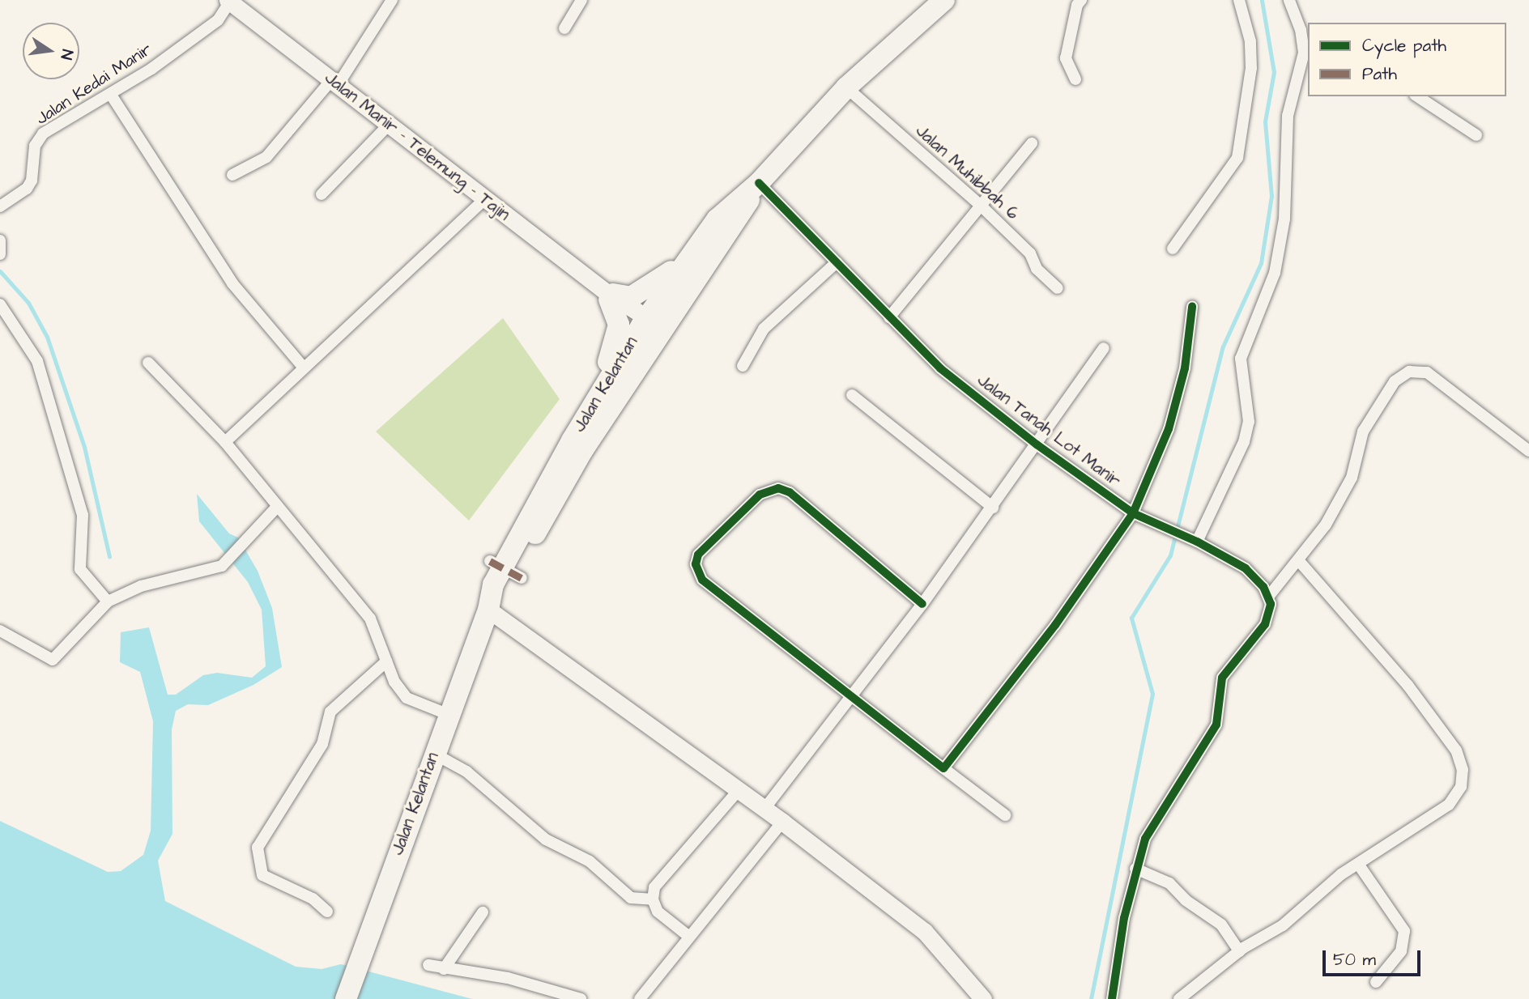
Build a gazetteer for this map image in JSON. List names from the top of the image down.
{
  "streets": {
    "highway": ["Jalan Kelantan"],
    "street": [
      "Jalan Kedai Manir",
      "Jalan Manir - Telemung - Tajin",
      "Jalan Muhibbah 6",
      "Jalan Tanah Lot Manir"
    ]
  },
  "crossings": [
    ["Jalan Kedai Manir", "Jalan Manir - Telemung - Tajin"],
    ["Jalan Manir - Telemung - Tajin", "Jalan Kelantan"],
    ["Jalan Muhibbah 6", "Jalan Kelantan"],
    ["Jalan Kelantan", "Jalan Tanah Lot Manir"]
  ],
  "legend": ["Cycle path", "Path"],
  "scale_bar": "50 m",
  "north": "right"
}
